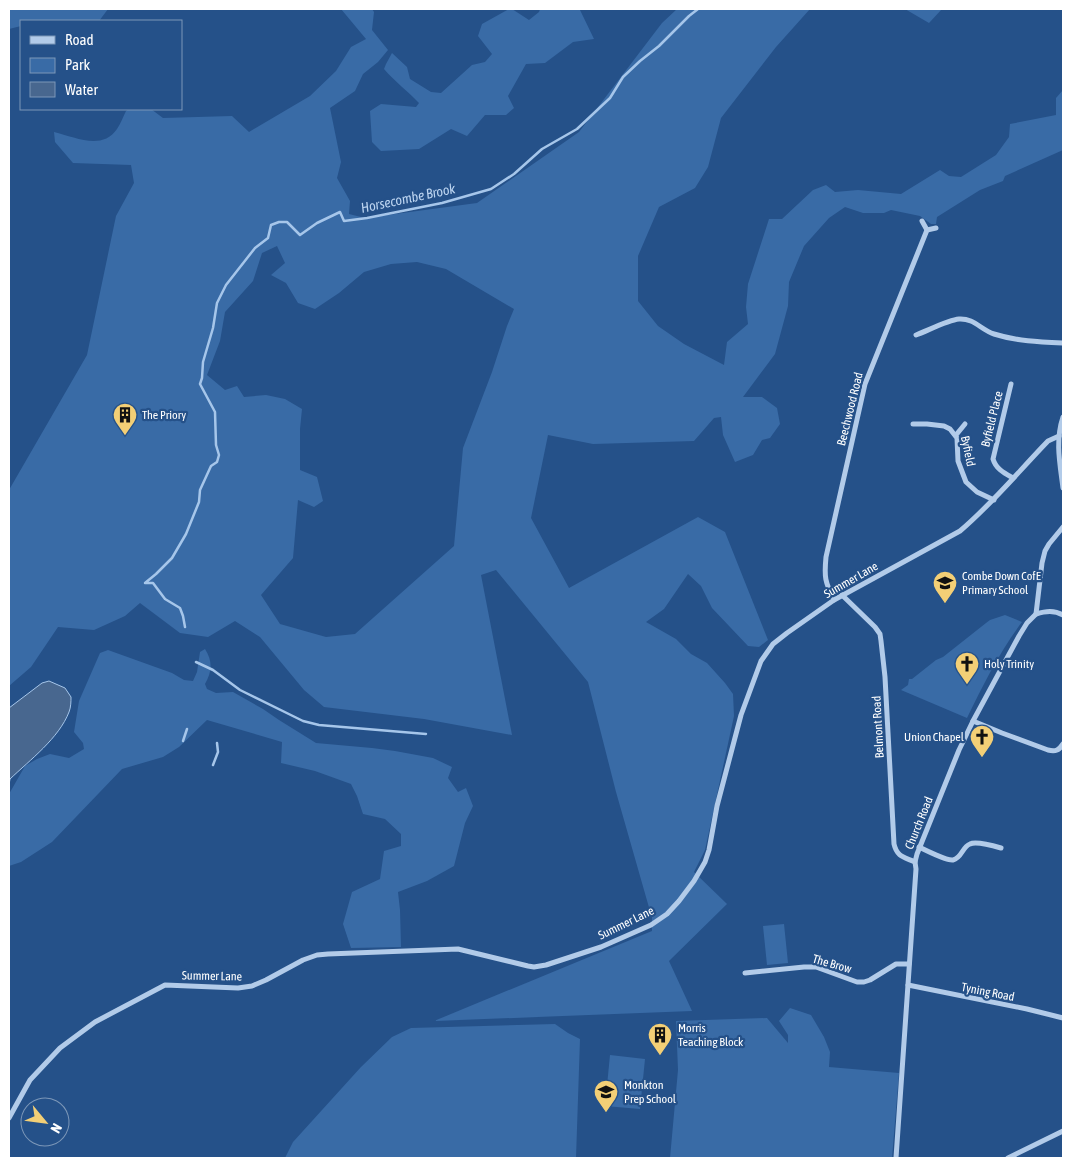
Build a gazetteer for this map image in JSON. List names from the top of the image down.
{
  "streets": {
    "street": [
      "Beechwood Road",
      "Byfield Place",
      "Byfield",
      "Summer Lane",
      "Belmont Road",
      "Church Road",
      "The Brow",
      "Tyning Road"
    ]
  },
  "crossings": [
    ["Beechwood Road", "Summer Lane"],
    ["Byfield Place", "Summer Lane"],
    ["Byfield", "Summer Lane"],
    ["Summer Lane", "Belmont Road"],
    ["Belmont Road", "Church Road"],
    ["Church Road", "The Brow"],
    ["Church Road", "Tyning Road"]
  ],
  "water": ["Horsecombe Brook"],
  "places": {
    "building": ["The Priory", "Morris Teaching Block"],
    "school or university": ["Combe Down CofE Primary School", "Monkton Prep School"],
    "church": ["Holy Trinity", "Union Chapel"]
  },
  "legend": ["Road", "Park", "Water"],
  "north": "bottom right"
}
